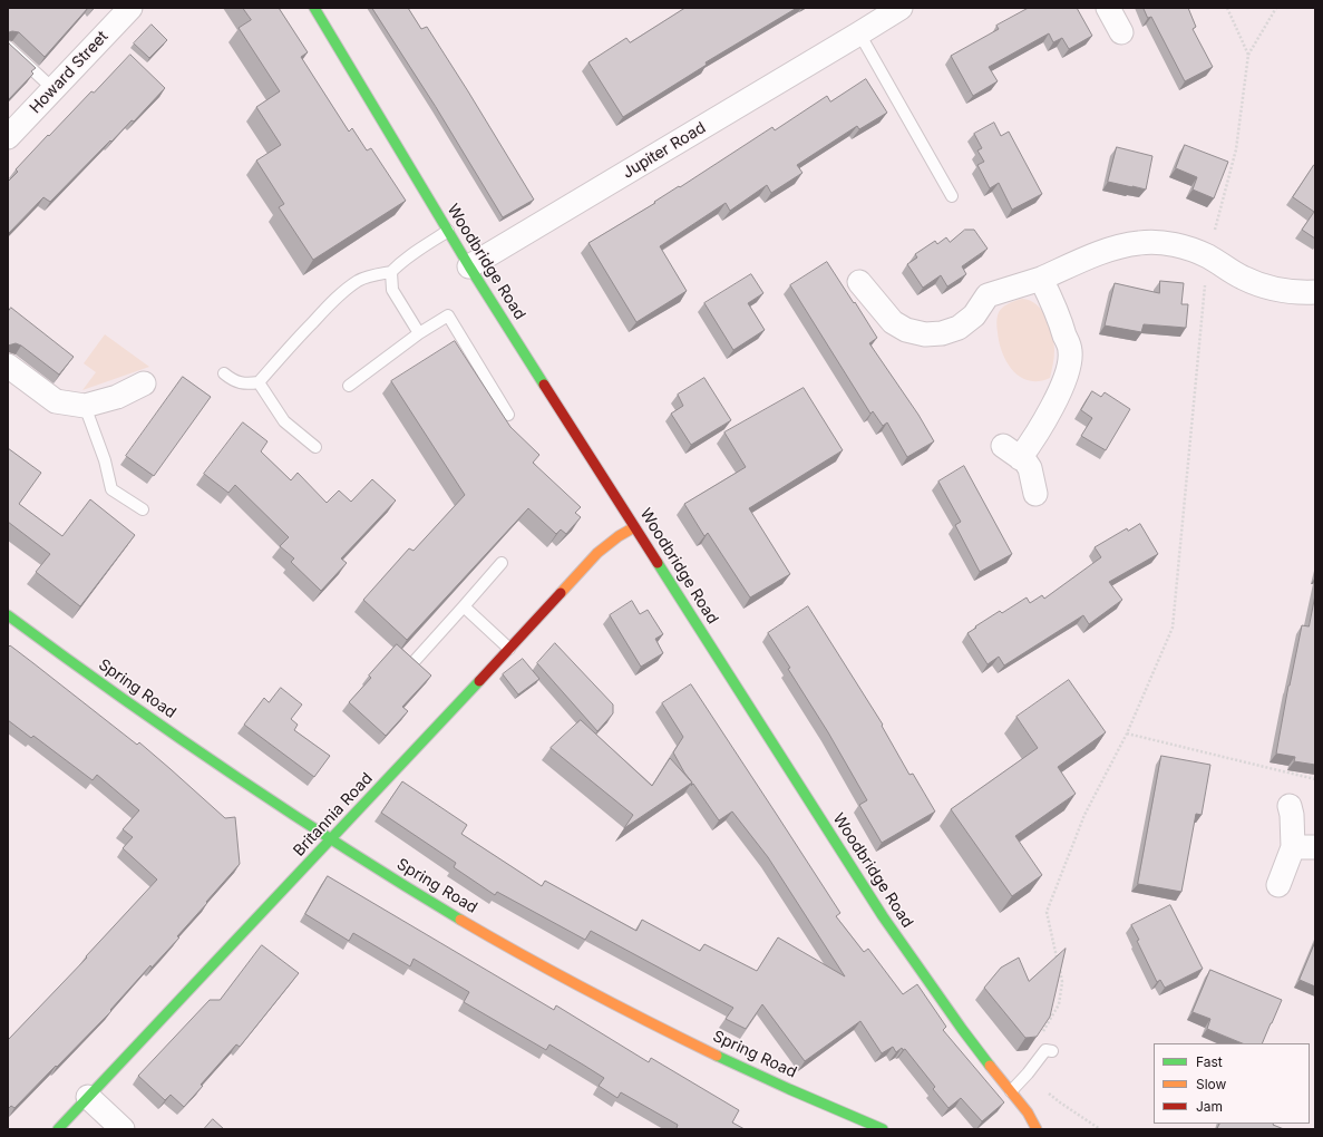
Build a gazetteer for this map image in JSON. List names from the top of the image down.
{
  "streets": {
    "street": [
      "Howard Street",
      "Jupiter Road",
      "Woodbridge Road",
      "Spring Road",
      "Britannia Road"
    ]
  },
  "crossings": [
    ["Jupiter Road", "Woodbridge Road"],
    ["Woodbridge Road", "Britannia Road"],
    ["Spring Road", "Britannia Road"]
  ],
  "legend": ["Fast", "Slow", "Jam"]
}
